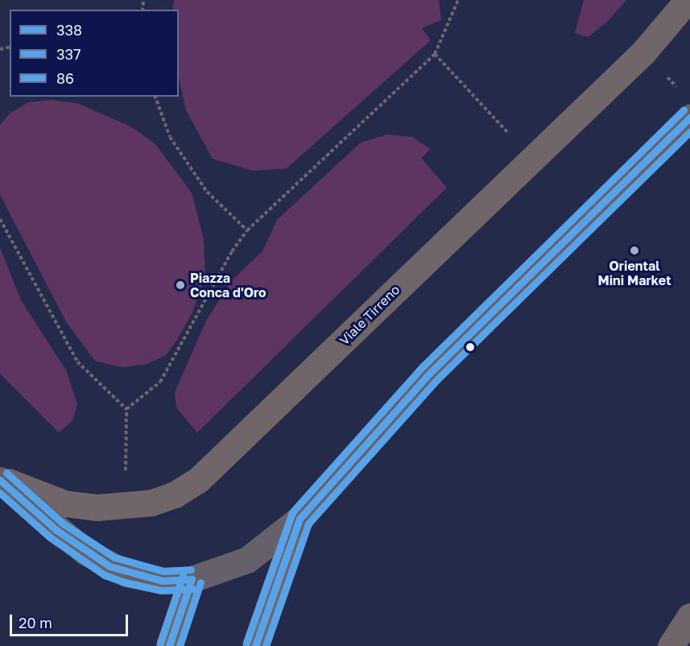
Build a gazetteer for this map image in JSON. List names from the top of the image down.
{
  "streets": {
    "street": ["Viale Tirreno"]
  },
  "places": ["Oriental Mini Market", "Piazza Conca d'Oro"],
  "lines": ["transit line 86", "transit line 338", "transit line 337"],
  "legend": ["338", "337", "86"],
  "scale_bar": "20 m"
}
